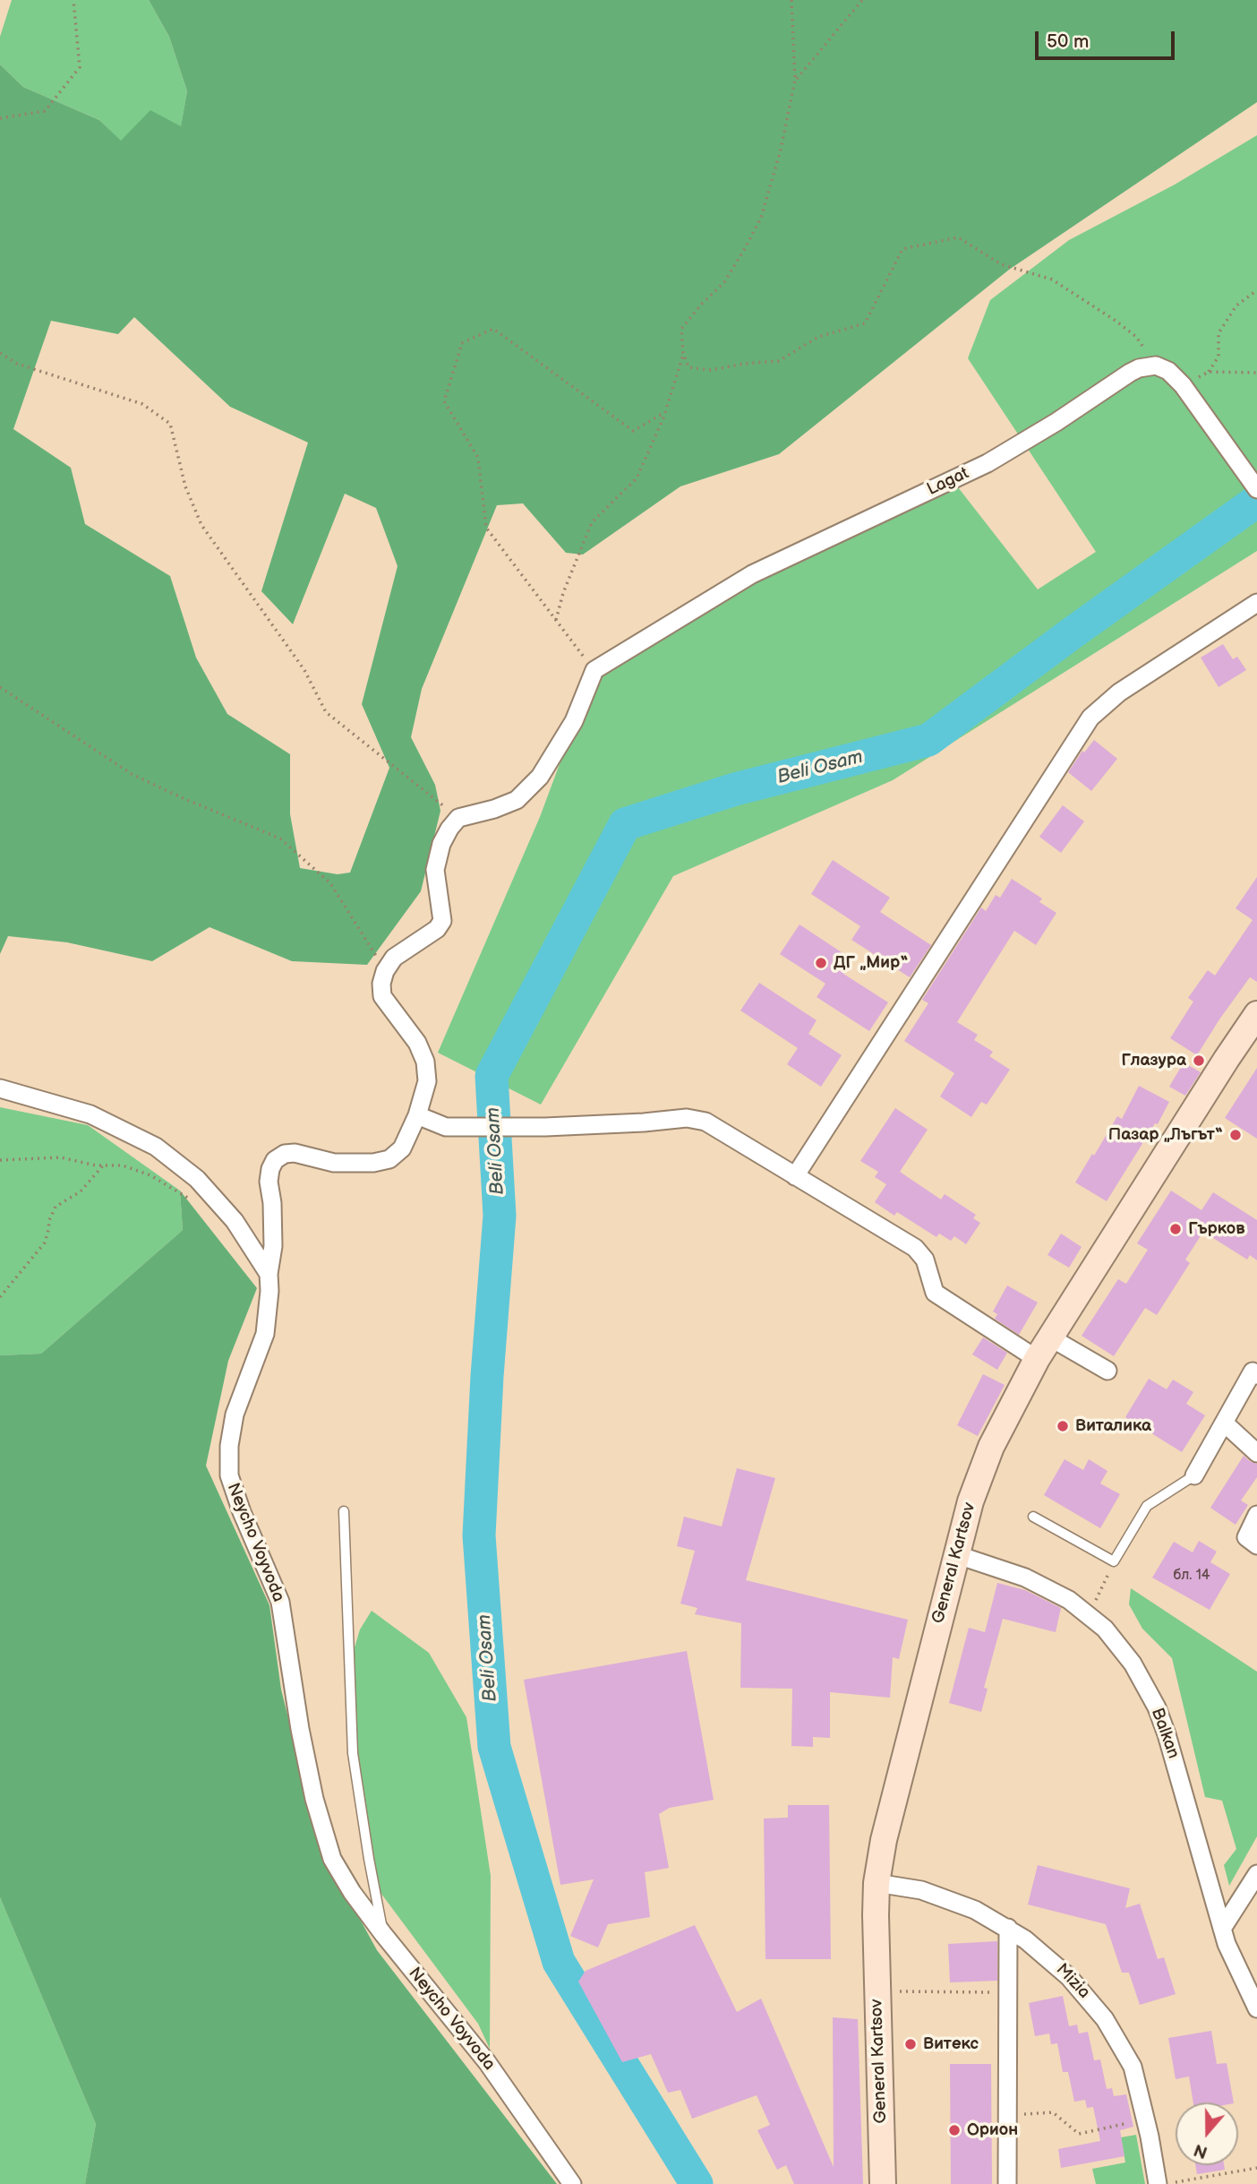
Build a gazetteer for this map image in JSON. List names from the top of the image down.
{
  "streets": {
    "main road": ["General Kartsov"],
    "street": [
      "Lagat",
      "Neycho Voyvoda",
      "Balkan",
      "Mizia"
    ]
  },
  "crossings": [
    ["General Kartsov", "Balkan"],
    ["General Kartsov", "Mizia"]
  ],
  "water": ["Beli Osam"],
  "places": [
    "ДГ „Мир“",
    "Глазура",
    "Пазар „Лъгът“",
    "Гърков",
    "Виталика",
    "Витекс",
    "Орион"
  ],
  "house_numbers": ["бл. 14"],
  "scale_bar": "50 m",
  "north": "bottom"
}
